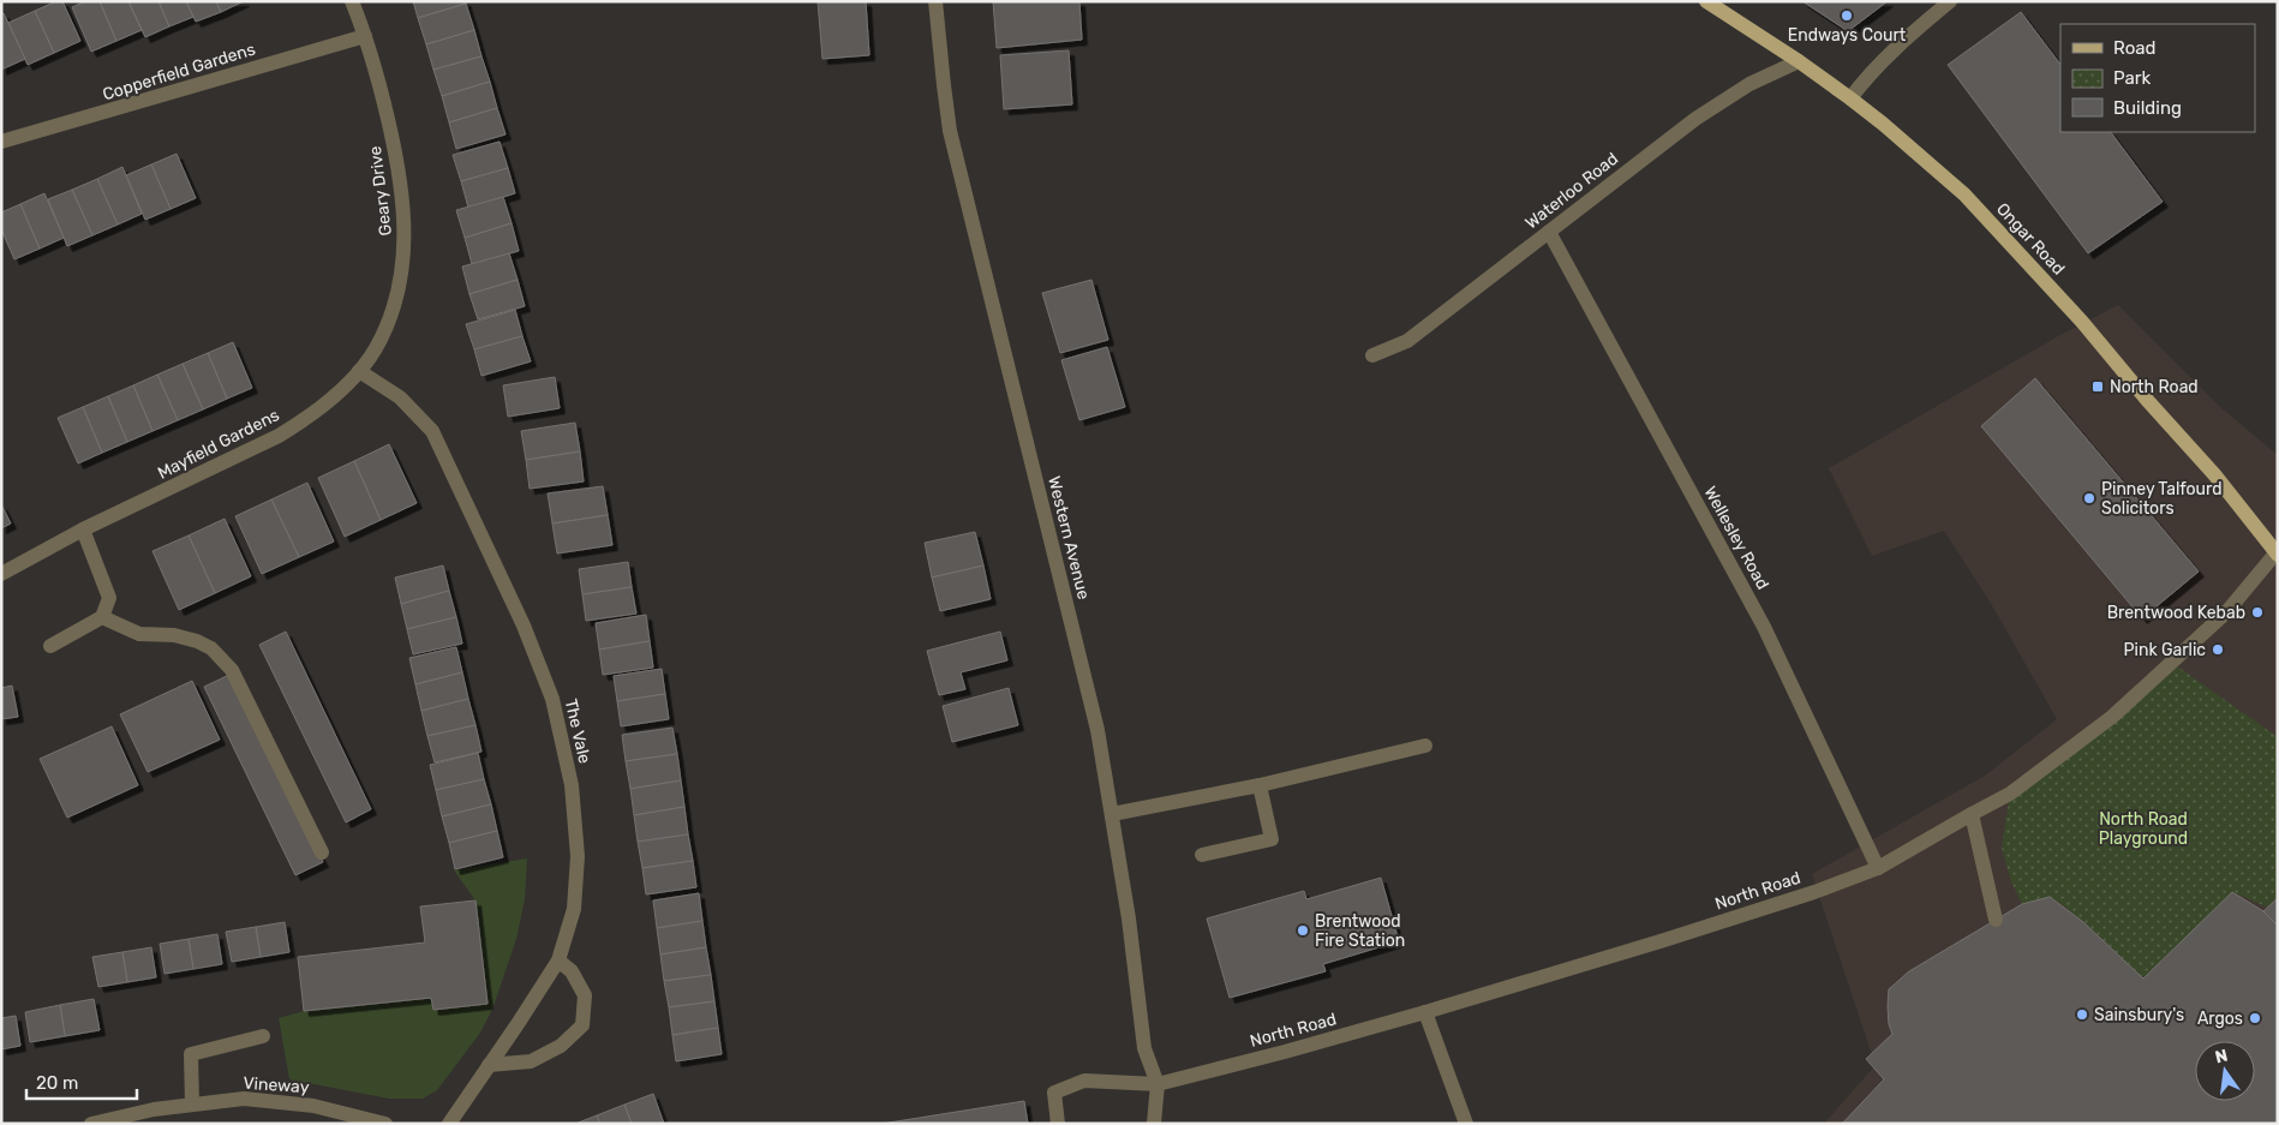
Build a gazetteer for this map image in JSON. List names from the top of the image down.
{
  "streets": {
    "main road": ["Ongar Road"],
    "street": [
      "Copperfield Gardens",
      "Geary Drive",
      "Waterloo Road",
      "Mayfield Gardens",
      "Western Avenue",
      "Wellesley Road",
      "The Vale",
      "North Road",
      "Vineway"
    ]
  },
  "crossings": [
    ["Copperfield Gardens", "Geary Drive"],
    ["Geary Drive", "Mayfield Gardens"],
    ["Geary Drive", "The Vale"],
    ["Waterloo Road", "Ongar Road"],
    ["Waterloo Road", "Wellesley Road"],
    ["Ongar Road", "North Road"],
    ["Mayfield Gardens", "The Vale"],
    ["Western Avenue", "North Road"],
    ["Wellesley Road", "North Road"]
  ],
  "parks": ["North Road Playground"],
  "places": {
    "other": [
      "Endways Court",
      "Pinney Talfourd Solicitors",
      "Brentwood Kebab",
      "Pink Garlic",
      "Brentwood Fire Station",
      "Sainsbury's",
      "Argos"
    ],
    "transit": ["North Road"]
  },
  "legend": ["Road", "Park", "Building"],
  "scale_bar": "20 m",
  "north": "top"
}
